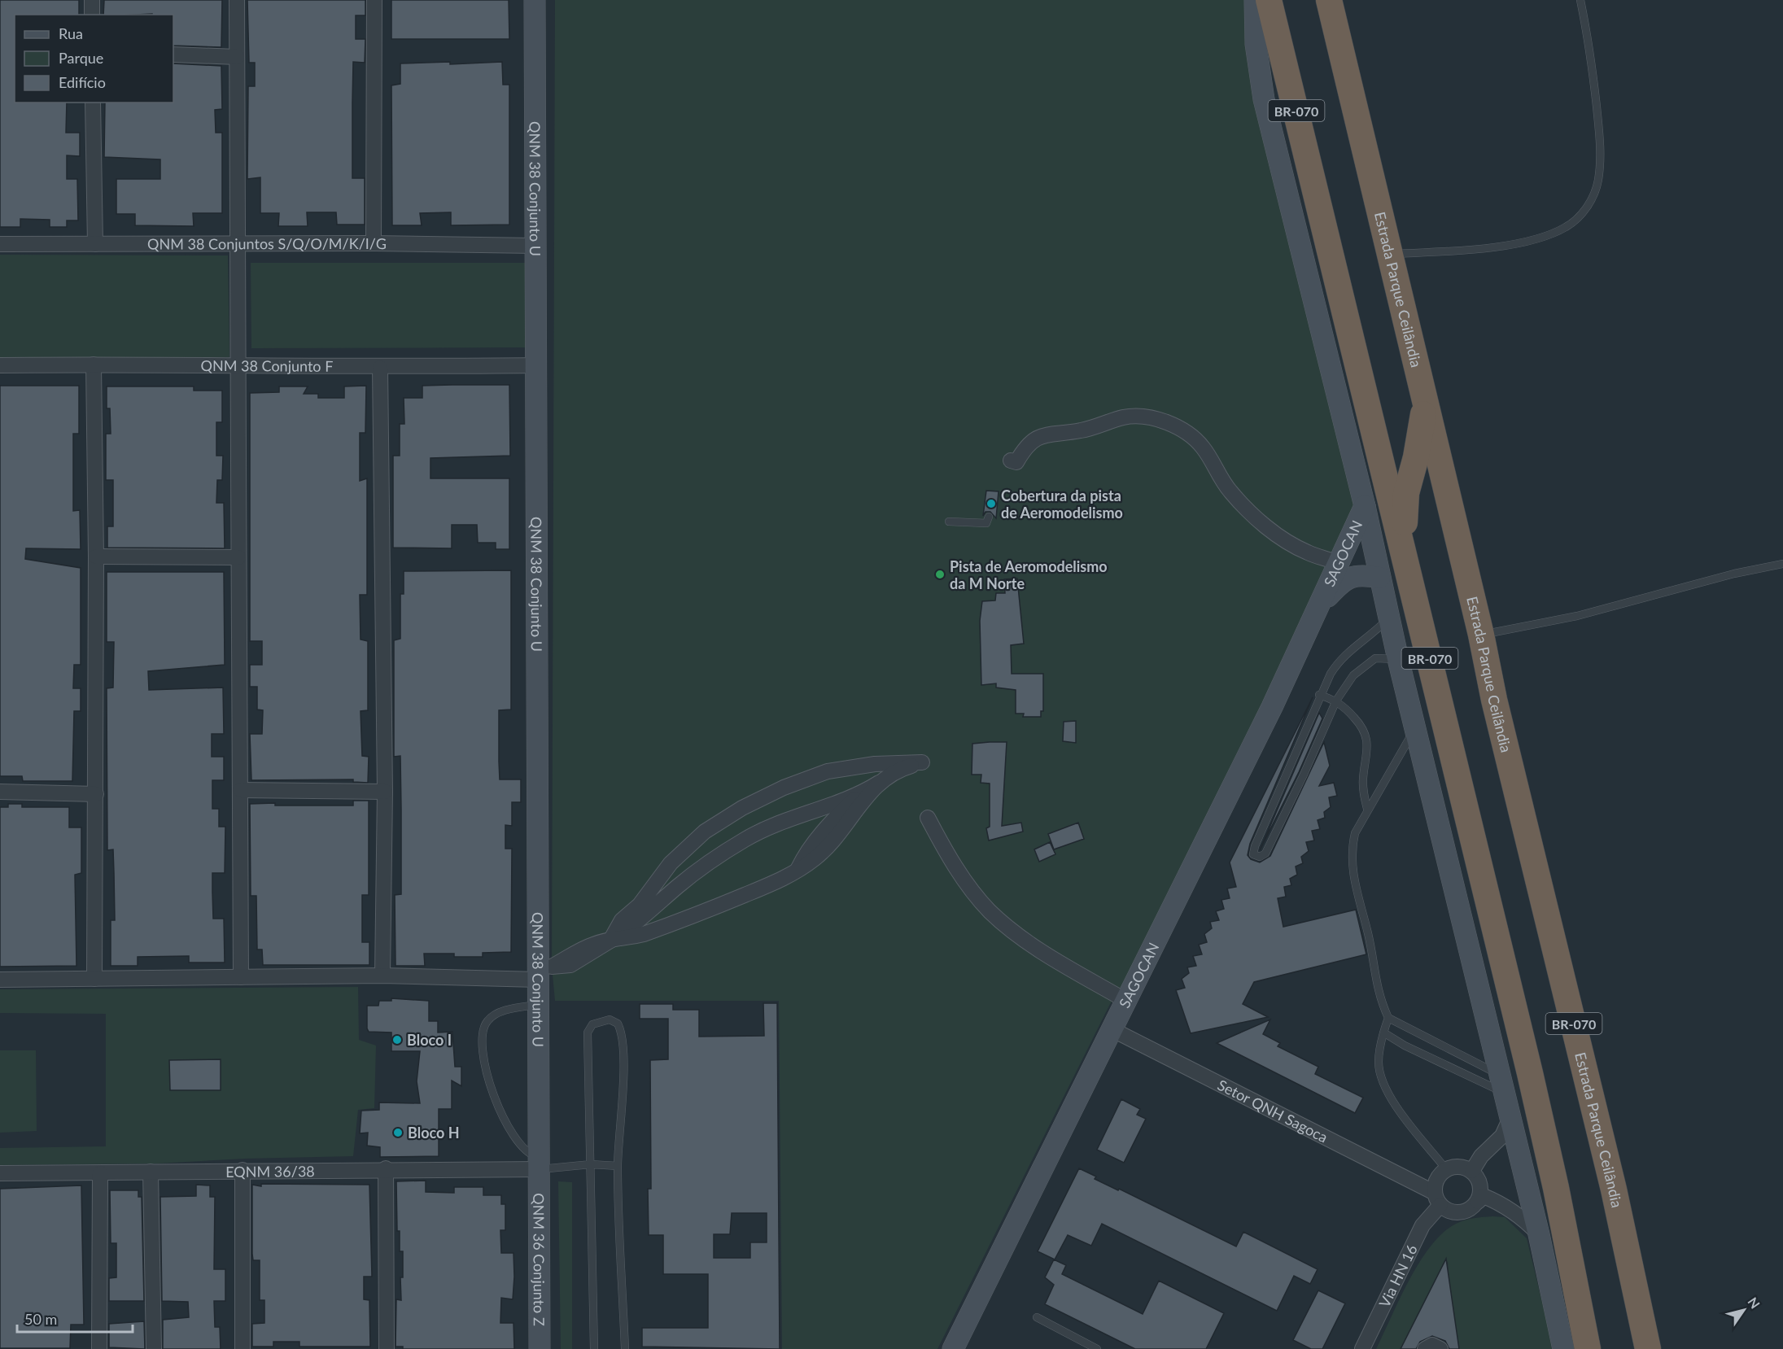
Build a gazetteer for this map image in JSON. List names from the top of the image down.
{
  "streets": {
    "highway": ["BR-070", "Estrada Parque Ceilândia"],
    "street": [
      "QNM 38 Conjunto U",
      "QNM 38 Conjuntos S/Q/O/M/K/I/G",
      "QNM 38 Conjunto F",
      "SAGOCAN",
      "Setor QNH Sagoca",
      "EQNM 36/38",
      "QNM 36 Conjunto Z",
      "Via HN 16"
    ]
  },
  "crossings": [
    ["QNM 38 Conjunto U", "QNM 38 Conjuntos S/Q/O/M/K/I/G"],
    ["QNM 38 Conjunto U", "QNM 38 Conjunto F"],
    ["QNM 38 Conjunto U", "EQNM 36/38"],
    ["QNM 38 Conjunto U", "QNM 36 Conjunto Z"],
    ["SAGOCAN", "Setor QNH Sagoca"],
    ["Setor QNH Sagoca", "Via HN 16"],
    ["EQNM 36/38", "QNM 36 Conjunto Z"]
  ],
  "places": [
    "Cobertura da pista de Aeromodelismo",
    "Pista de Aeromodelismo da M Norte",
    "Bloco I",
    "Bloco H"
  ],
  "legend": ["Rua", "Parque", "Edifício"],
  "scale_bar": "50 m",
  "north": "top right"
}
